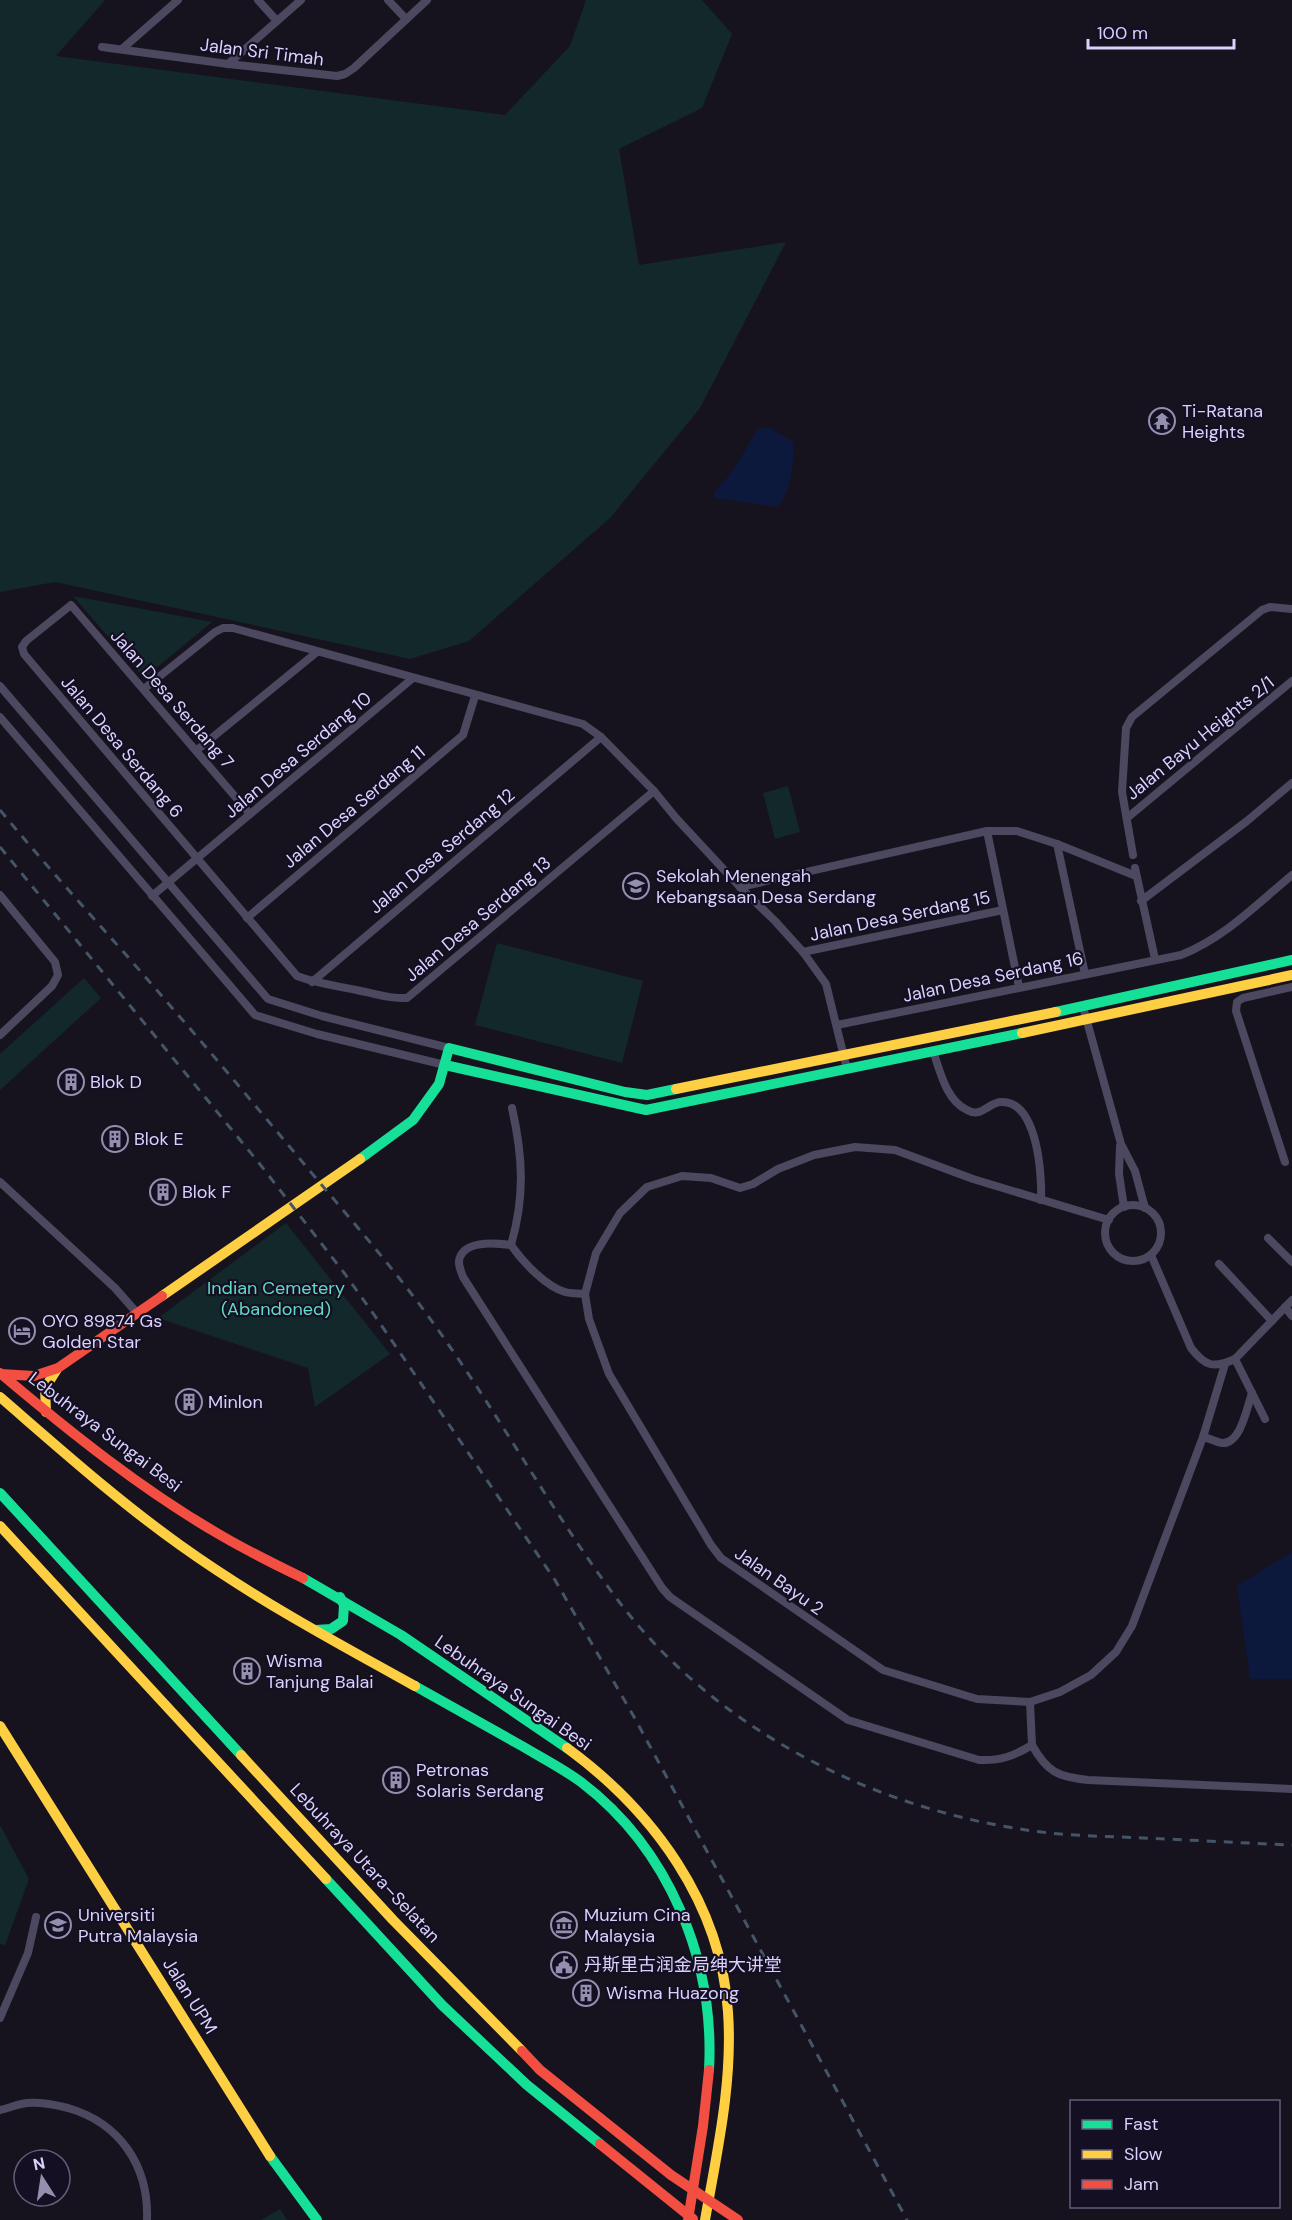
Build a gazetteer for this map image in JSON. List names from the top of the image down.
{
  "streets": {
    "main road": ["Lebuhraya Sungai Besi", "Lebuhraya Utara–Selatan", "Jalan UPM"],
    "street": [
      "Jalan Sri Timah",
      "Jalan Desa Serdang 7",
      "Jalan Bayu Heights 2/1",
      "Jalan Desa Serdang 6",
      "Jalan Desa Serdang 10",
      "Jalan Desa Serdang 11",
      "Jalan Desa Serdang 12",
      "Jalan Desa Serdang 15",
      "Jalan Desa Serdang 13",
      "Jalan Desa Serdang 16",
      "Jalan Bayu 2"
    ]
  },
  "crossings": [
    ["Jalan Desa Serdang 7", "Jalan Desa Serdang 6"],
    ["Jalan Desa Serdang 7", "Jalan Desa Serdang 10"],
    ["Jalan Desa Serdang 6", "Jalan Desa Serdang 10"],
    ["Jalan Desa Serdang 6", "Jalan Desa Serdang 11"],
    ["Jalan Desa Serdang 6", "Jalan Desa Serdang 13"],
    ["Jalan Desa Serdang 12", "Jalan Desa Serdang 13"]
  ],
  "parks": ["Indian Cemetery (Abandoned)"],
  "places": {
    "temple": ["Ti-Ratana Heights"],
    "school or university": ["Sekolah Menengah Kebangsaan Desa Serdang", "Universiti Putra Malaysia"],
    "building": [
      "Blok D",
      "Blok E",
      "Blok F",
      "Minlon",
      "Wisma Tanjung Balai",
      "Petronas Solaris Serdang",
      "Wisma Huazong"
    ],
    "hotel": ["OYO 89874 Gs Golden Star"],
    "museum": ["Muzium Cina Malaysia"],
    "public building": ["丹斯里古润金局绅大讲堂"]
  },
  "legend": ["Fast", "Slow", "Jam"],
  "scale_bar": "100 m",
  "north": "top"
}
